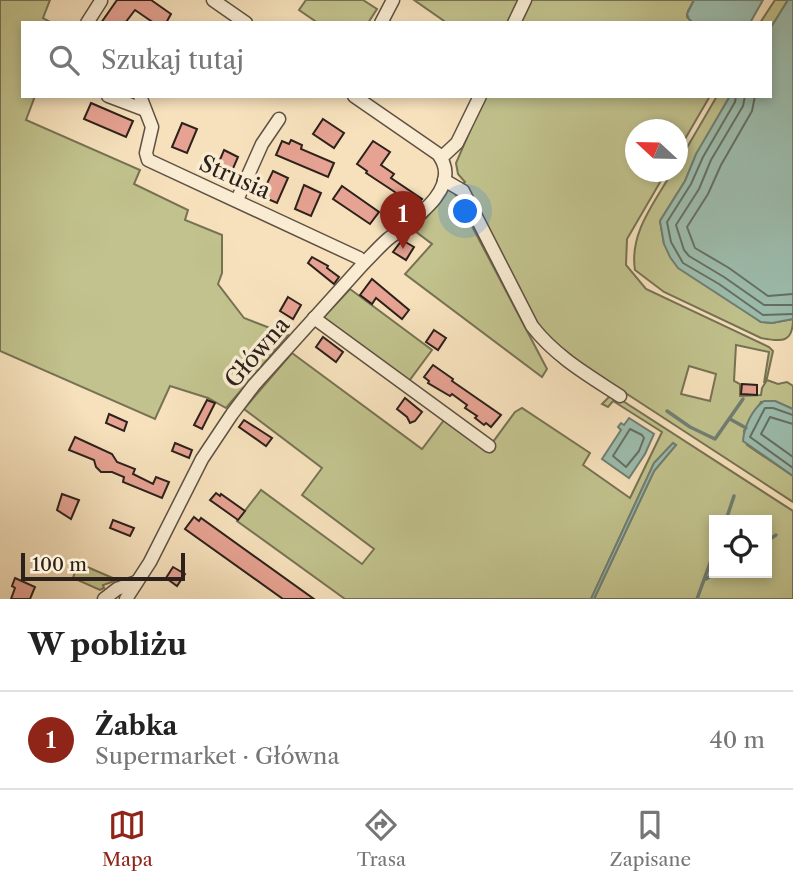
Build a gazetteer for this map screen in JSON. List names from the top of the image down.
{
  "streets": {
    "street": ["Strusia", "Główna"]
  },
  "crossings": [
    ["Strusia", "Główna"]
  ],
  "scale_bar": "100 m",
  "north": "left",
  "page": {
    "search": "Szukaj tutaj",
    "pins": "1",
    "scale": "100 m",
    "heading": "W pobliżu",
    "list": [
      {
        "mark": "1",
        "name": "Żabka",
        "note": "Supermarket · Główna",
        "value": "40 m"
      }
    ],
    "nav": ["Mapa", "Trasa", "Zapisane"]
  }
}
